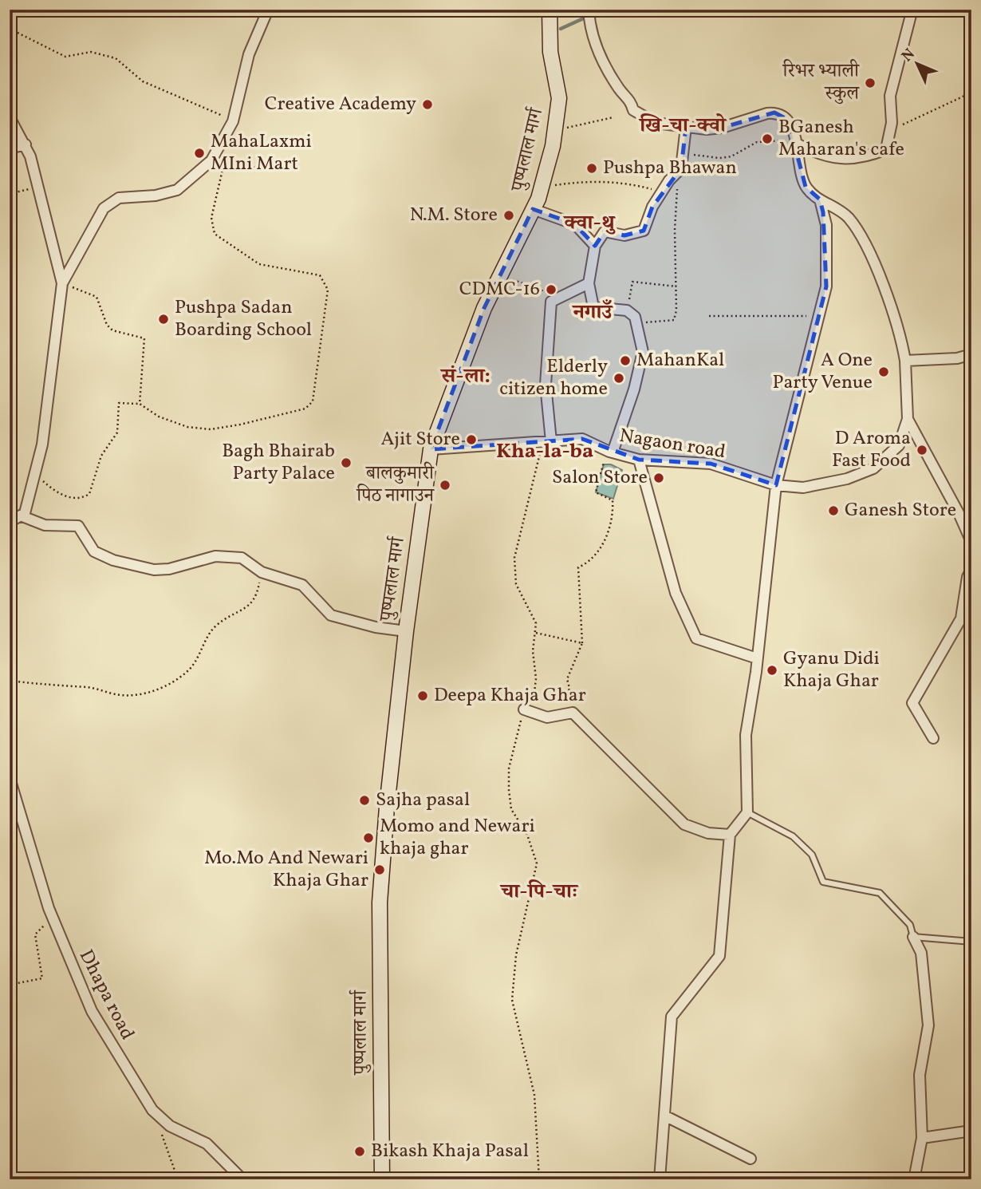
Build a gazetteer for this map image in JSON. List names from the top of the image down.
{
  "streets": {
    "street": ["पुष्पलाल मार्ग", "Nagaon road", "Dhapa road"]
  },
  "crossings": [
    ["पुष्पलाल मार्ग", "Nagaon road"]
  ],
  "districts": [
    "खि-चा-क्वो",
    "क्वा-थु",
    "नगाउँ",
    "सं-ला:",
    "Kha-la-ba",
    "चा-पि-चाः"
  ],
  "places": [
    "रिभर भ्याली स्कुल",
    "Creative Academy",
    "BGanesh Maharan's cafe",
    "MahaLaxmi MIni Mart",
    "Pushpa Bhawan",
    "N.M. Store",
    "CDMC-16",
    "Pushpa Sadan Boarding School",
    "MahanKal",
    "A One Party Venue",
    "Elderly citizen home",
    "Ajit Store",
    "D Aroma Fast Food",
    "Bagh Bhairab Party Palace",
    "Salon Store",
    "बालकुमारी पिठ नागाउन",
    "Ganesh Store",
    "Gyanu Didi Khaja Ghar",
    "Deepa Khaja Ghar",
    "Sajha pasal",
    "Momo and Newari khaja ghar",
    "Mo.Mo And Newari Khaja Ghar",
    "Bikash Khaja Pasal"
  ],
  "north": "top left"
}
